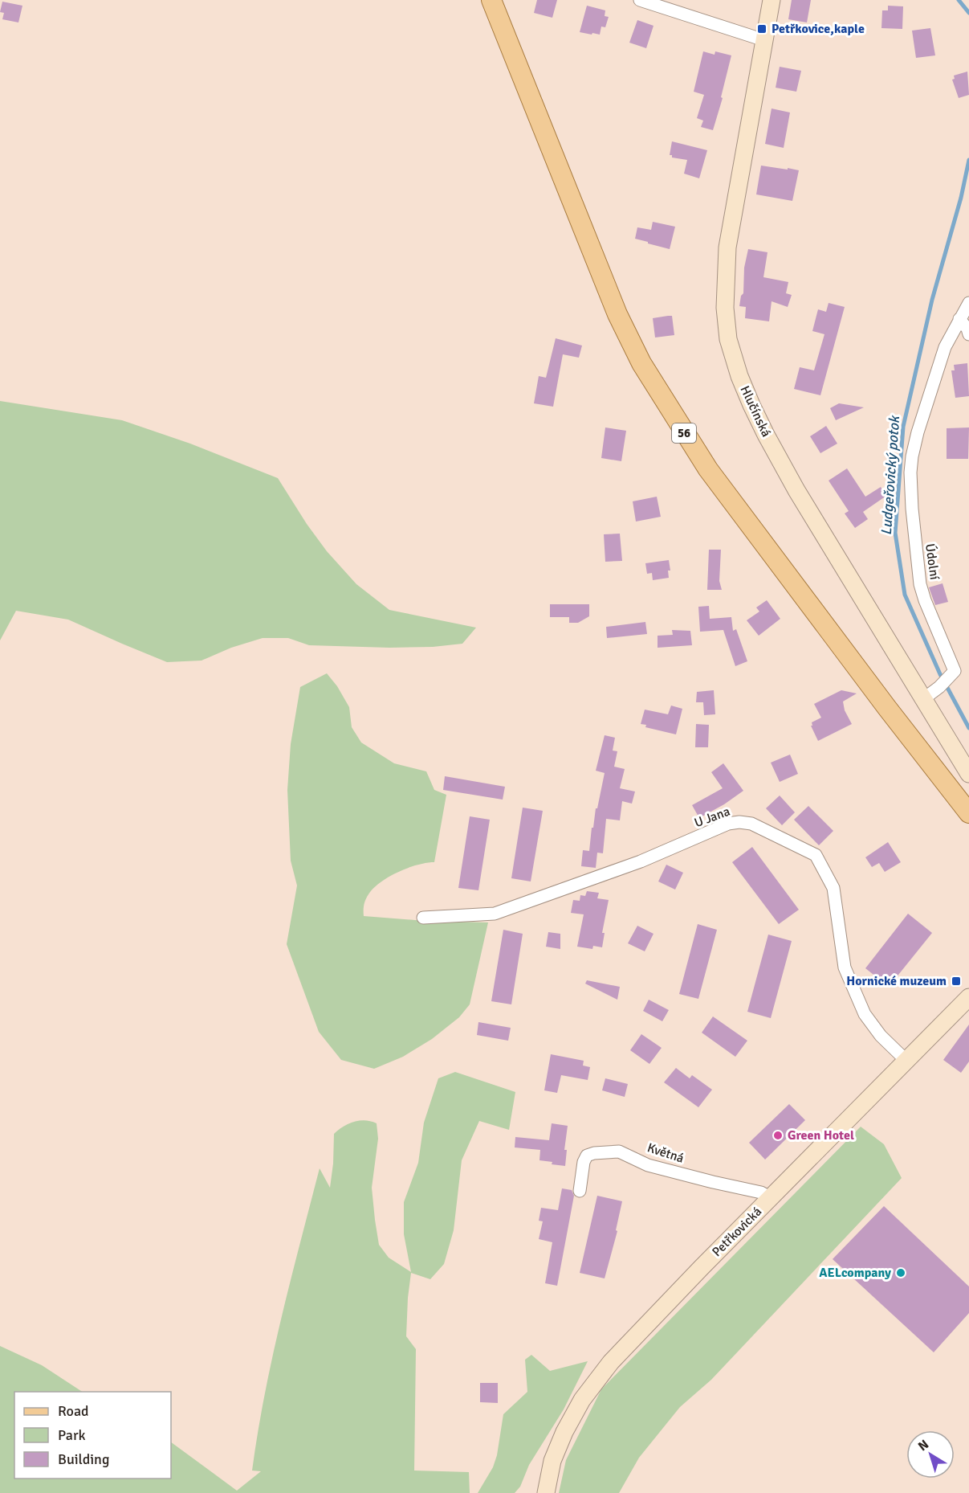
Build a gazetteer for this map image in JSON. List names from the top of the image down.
{
  "streets": {
    "main road": ["56"],
    "street": [
      "Hlučínská",
      "Údolní",
      "U Jana",
      "Květná",
      "Petřkovická"
    ]
  },
  "crossings": [
    ["Hlučínská", "Údolní"],
    ["U Jana", "Petřkovická"],
    ["Květná", "Petřkovická"]
  ],
  "water": ["Ludgeřovický potok"],
  "places": {
    "transit": ["Petřkovice,kaple", "Hornické muzeum"],
    "other": ["Green Hotel", "AELcompany"]
  },
  "legend": ["Road", "Park", "Building"],
  "north": "top left"
}
